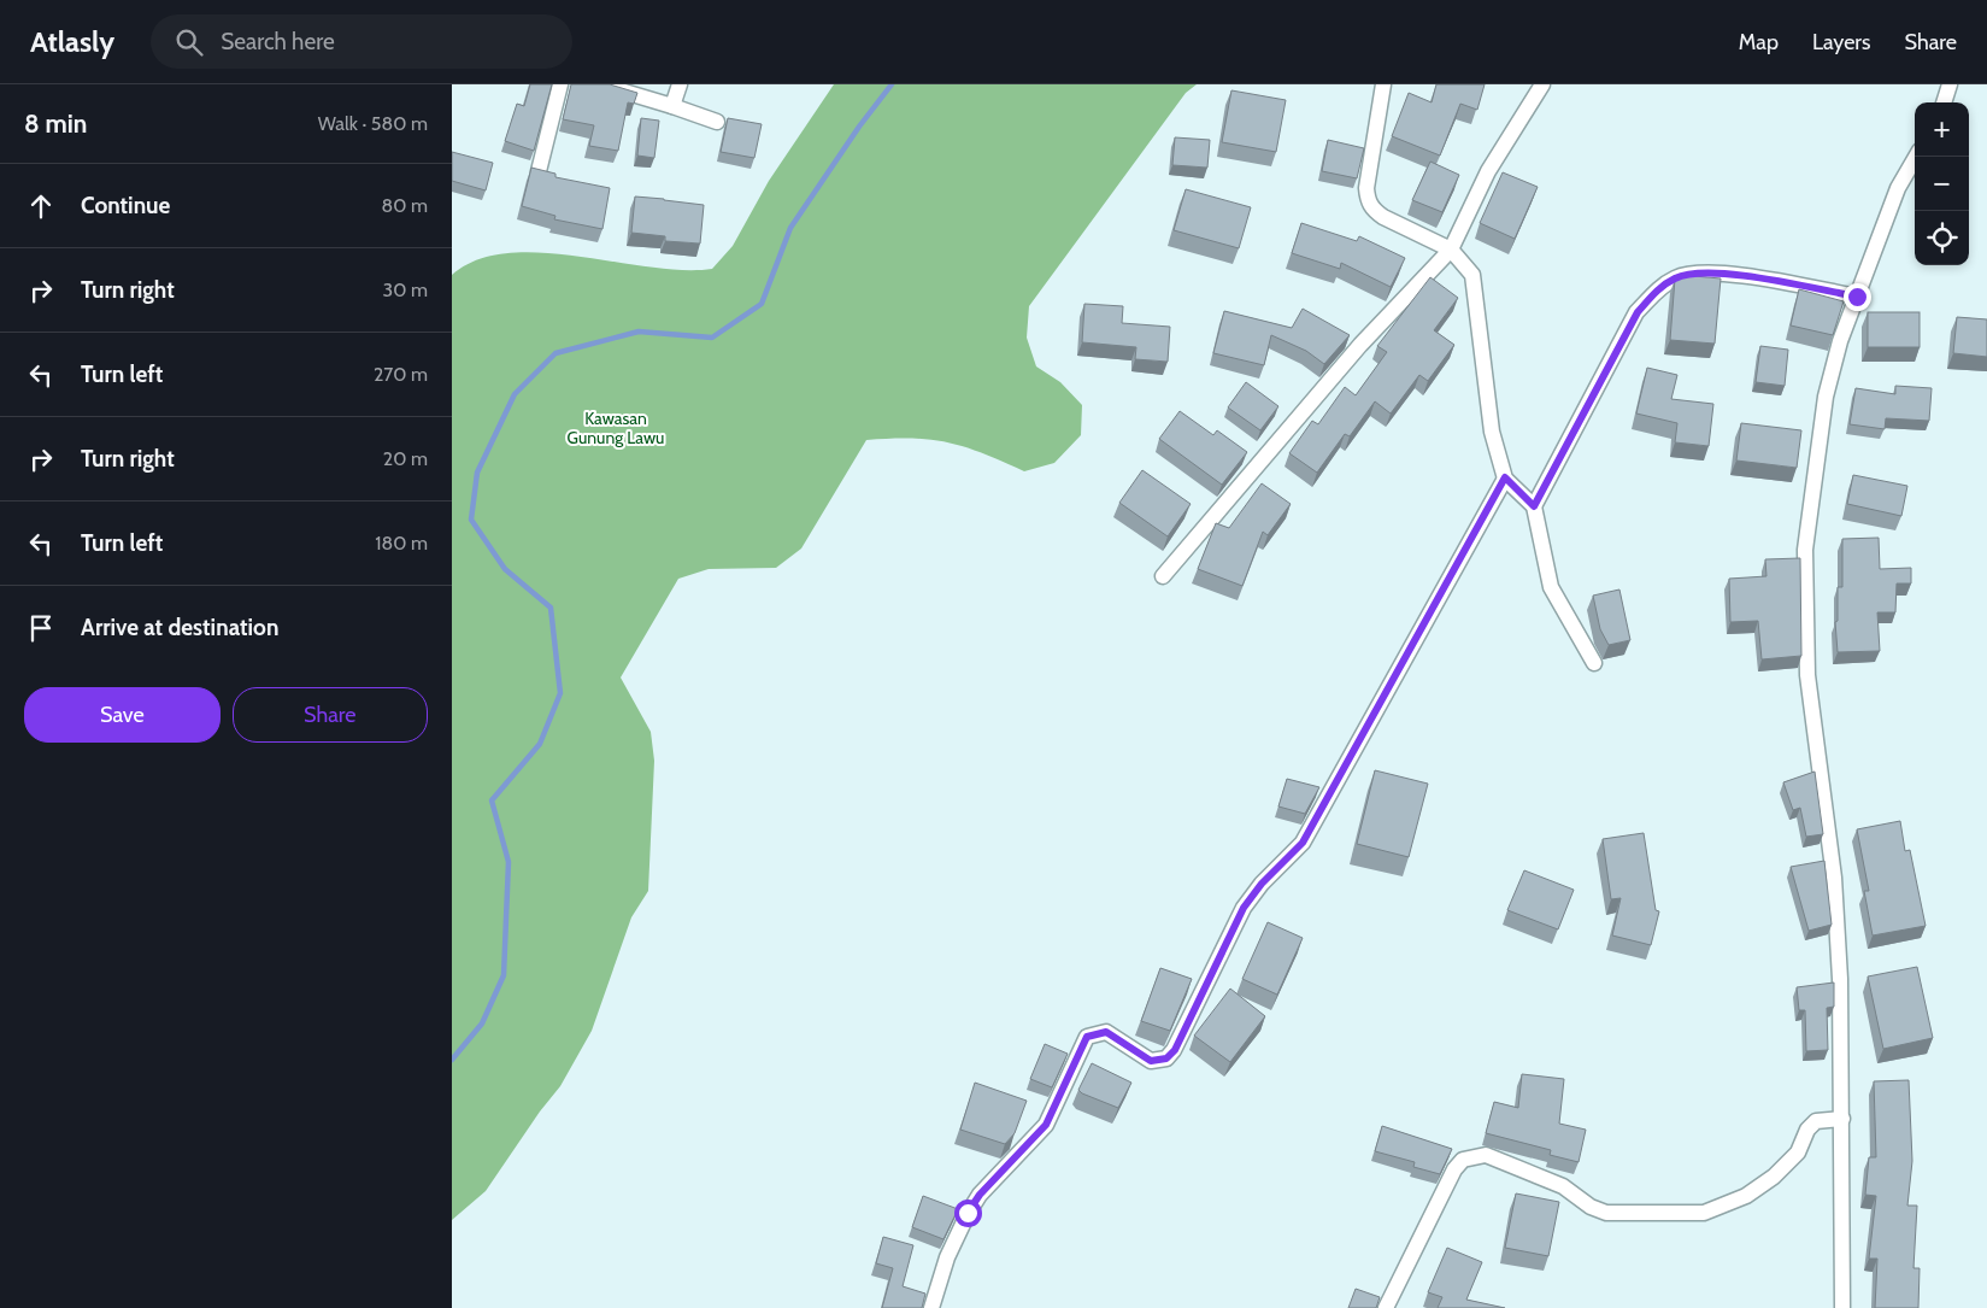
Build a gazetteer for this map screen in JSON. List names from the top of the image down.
{
  "parks": ["Kawasan Gunung Lawu"],
  "page": {
    "header": "Atlasly",
    "search": "Search here",
    "nav": ["Map", "Layers", "Share"],
    "heading": ["8 min", "Walk · 580 m"],
    "map_buttons": ["+", "−"],
    "list": [
      ["Continue", "80 m"],
      ["Turn right", "30 m"],
      ["Turn left", "270 m"],
      ["Turn right", "20 m"],
      ["Turn left", "180 m"],
      "Arrive at destination"
    ],
    "buttons": ["Save", "Share"]
  }
}
